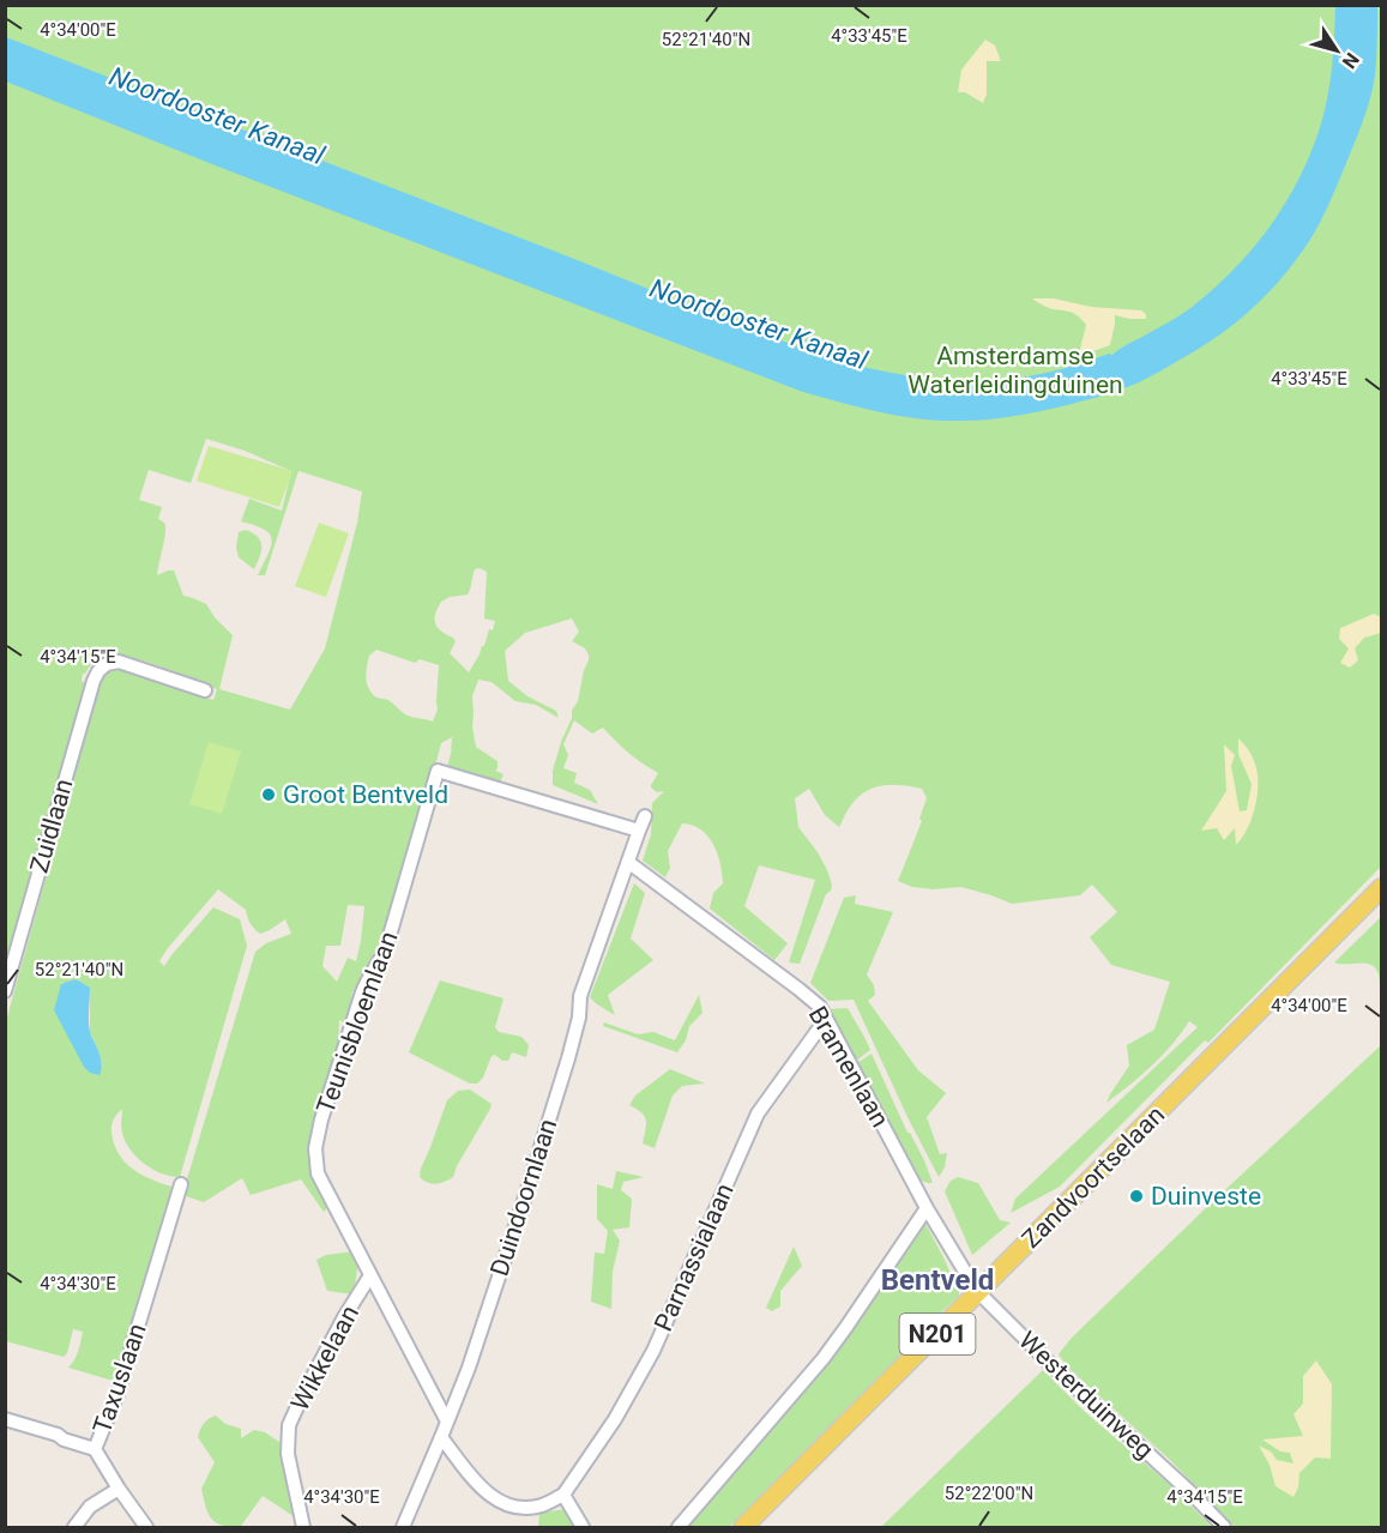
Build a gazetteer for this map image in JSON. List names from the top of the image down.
{
  "streets": {
    "main road": ["Zandvoortselaan", "N201"],
    "street": [
      "Zuidlaan",
      "Teunisbloemlaan",
      "Bramenlaan",
      "Duindoornlaan",
      "Parnassialaan",
      "Wikkelaan",
      "Taxuslaan",
      "Westerduinweg"
    ]
  },
  "crossings": [
    ["Teunisbloemlaan", "Duindoornlaan"],
    ["Teunisbloemlaan", "Wikkelaan"],
    ["Bramenlaan", "Zandvoortselaan"],
    ["Bramenlaan", "Duindoornlaan"],
    ["Bramenlaan", "Parnassialaan"],
    ["Bramenlaan", "Westerduinweg"],
    ["Zandvoortselaan", "Westerduinweg"]
  ],
  "districts": ["Bentveld"],
  "water": ["Noordooster Kanaal"],
  "parks": ["Amsterdamse Waterleidingduinen"],
  "places": ["Groot Bentveld", "Duinveste"],
  "north": "bottom right",
  "coordinates": [
    "4°34'00\"E",
    "4°33'45\"E",
    "52°21'40\"N",
    "4°34'15\"E",
    "4°34'30\"E",
    "52°22'00\"N"
  ]
}
